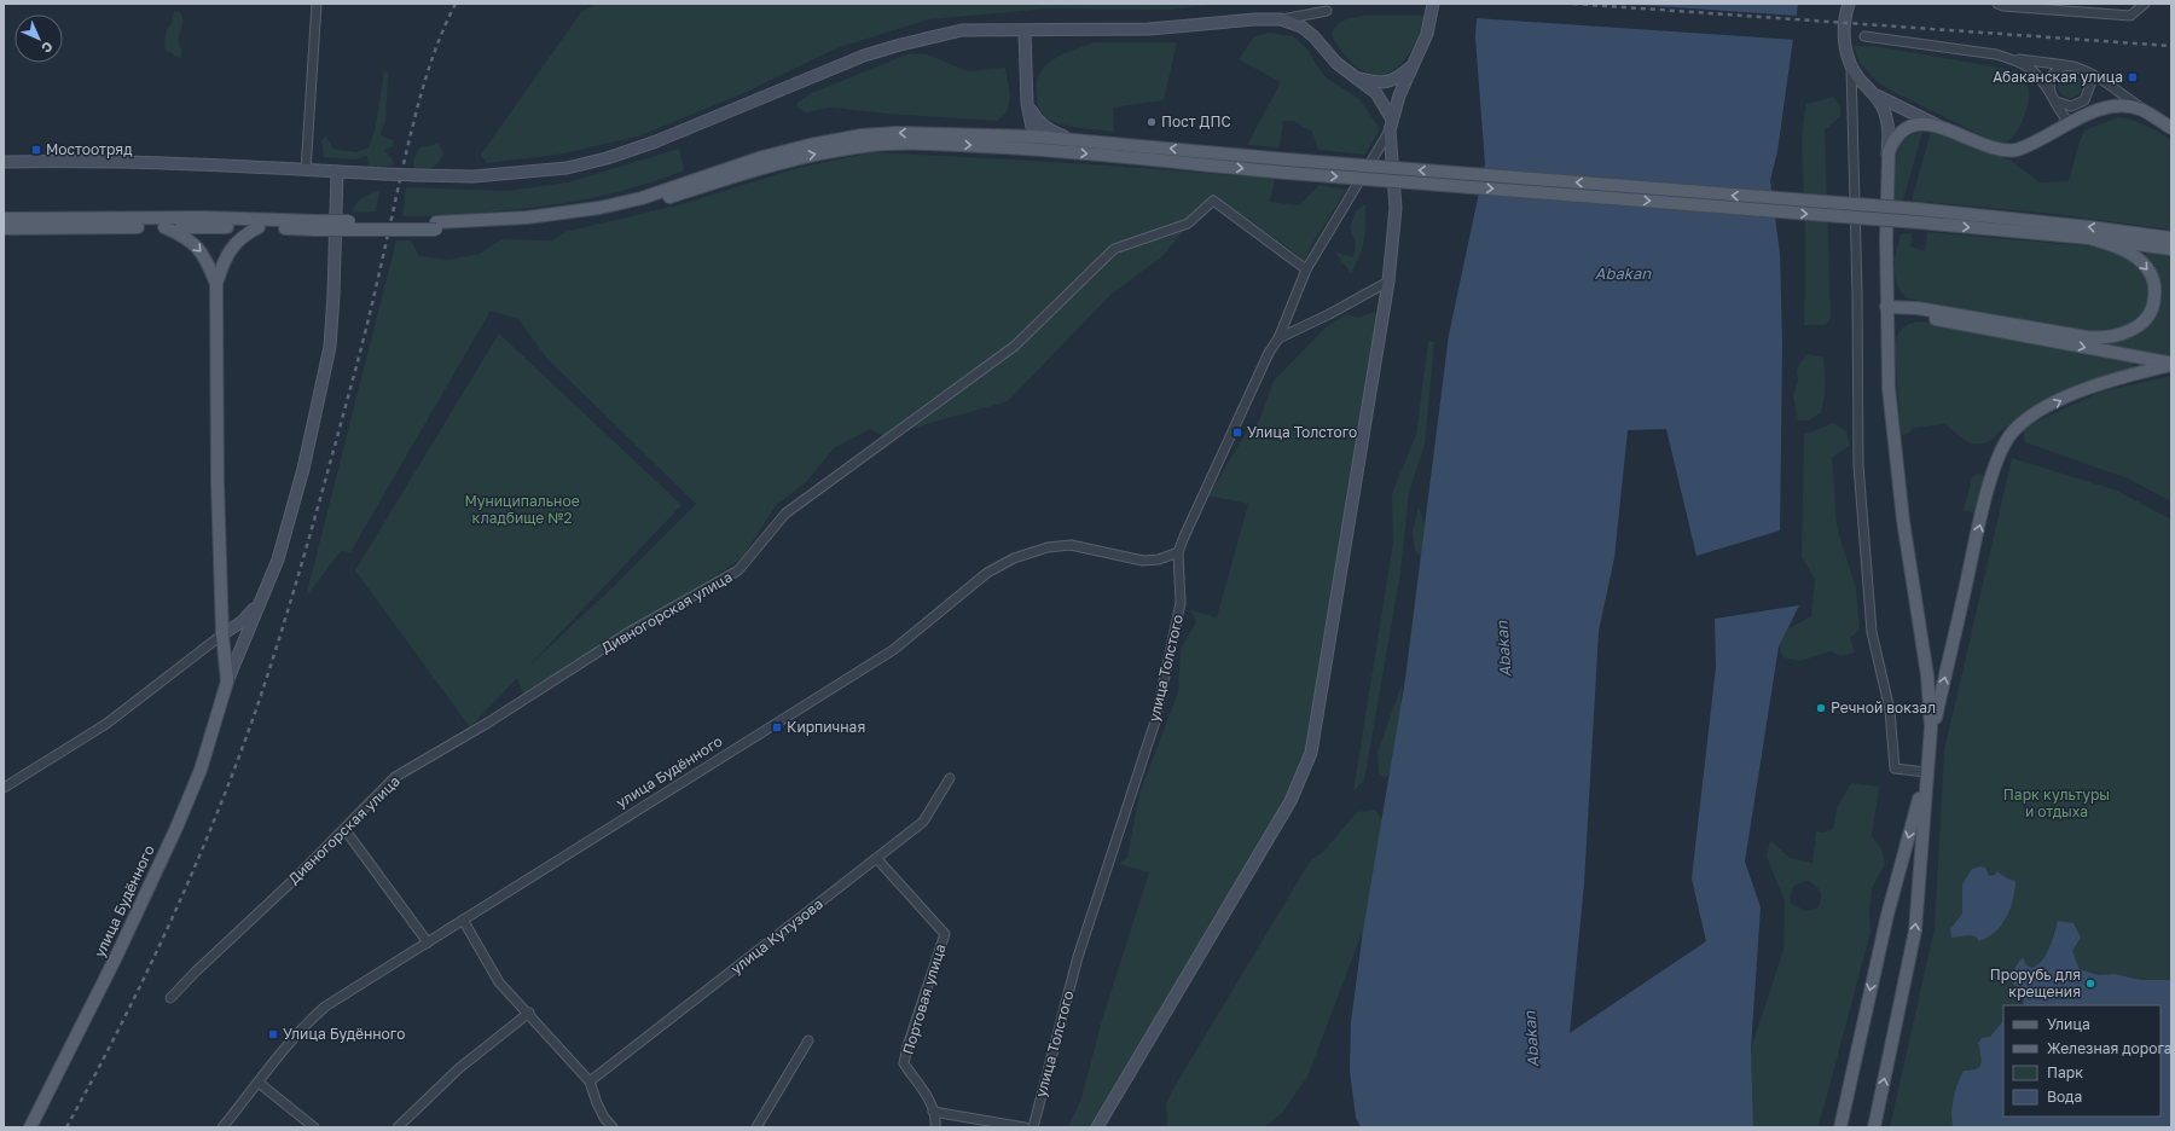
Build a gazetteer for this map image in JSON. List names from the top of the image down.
{
  "streets": {
    "main road": ["улица Будённого"],
    "street": [
      "Дивногорская улица",
      "улица Толстого",
      "улица Кутузова",
      "Портовая улица"
    ]
  },
  "crossings": [
    ["Дивногорская улица", "улица Толстого"],
    ["улица Толстого", "улица Будённого"],
    ["улица Кутузова", "Портовая улица"]
  ],
  "water": ["Abakan"],
  "parks": ["Муниципальное кладбище №2", "Парк культуры и отдыха"],
  "places": {
    "transit": [
      "Абаканская улица",
      "Мостоотряд",
      "Улица Толстого",
      "Кирпичная",
      "Улица Будённого"
    ],
    "other": ["Пост ДПС", "Речной вокзал", "Прорубь для крещения"]
  },
  "legend": [
    "Улица",
    "Железная дорога",
    "Парк",
    "Вода"
  ],
  "north": "bottom right"
}
